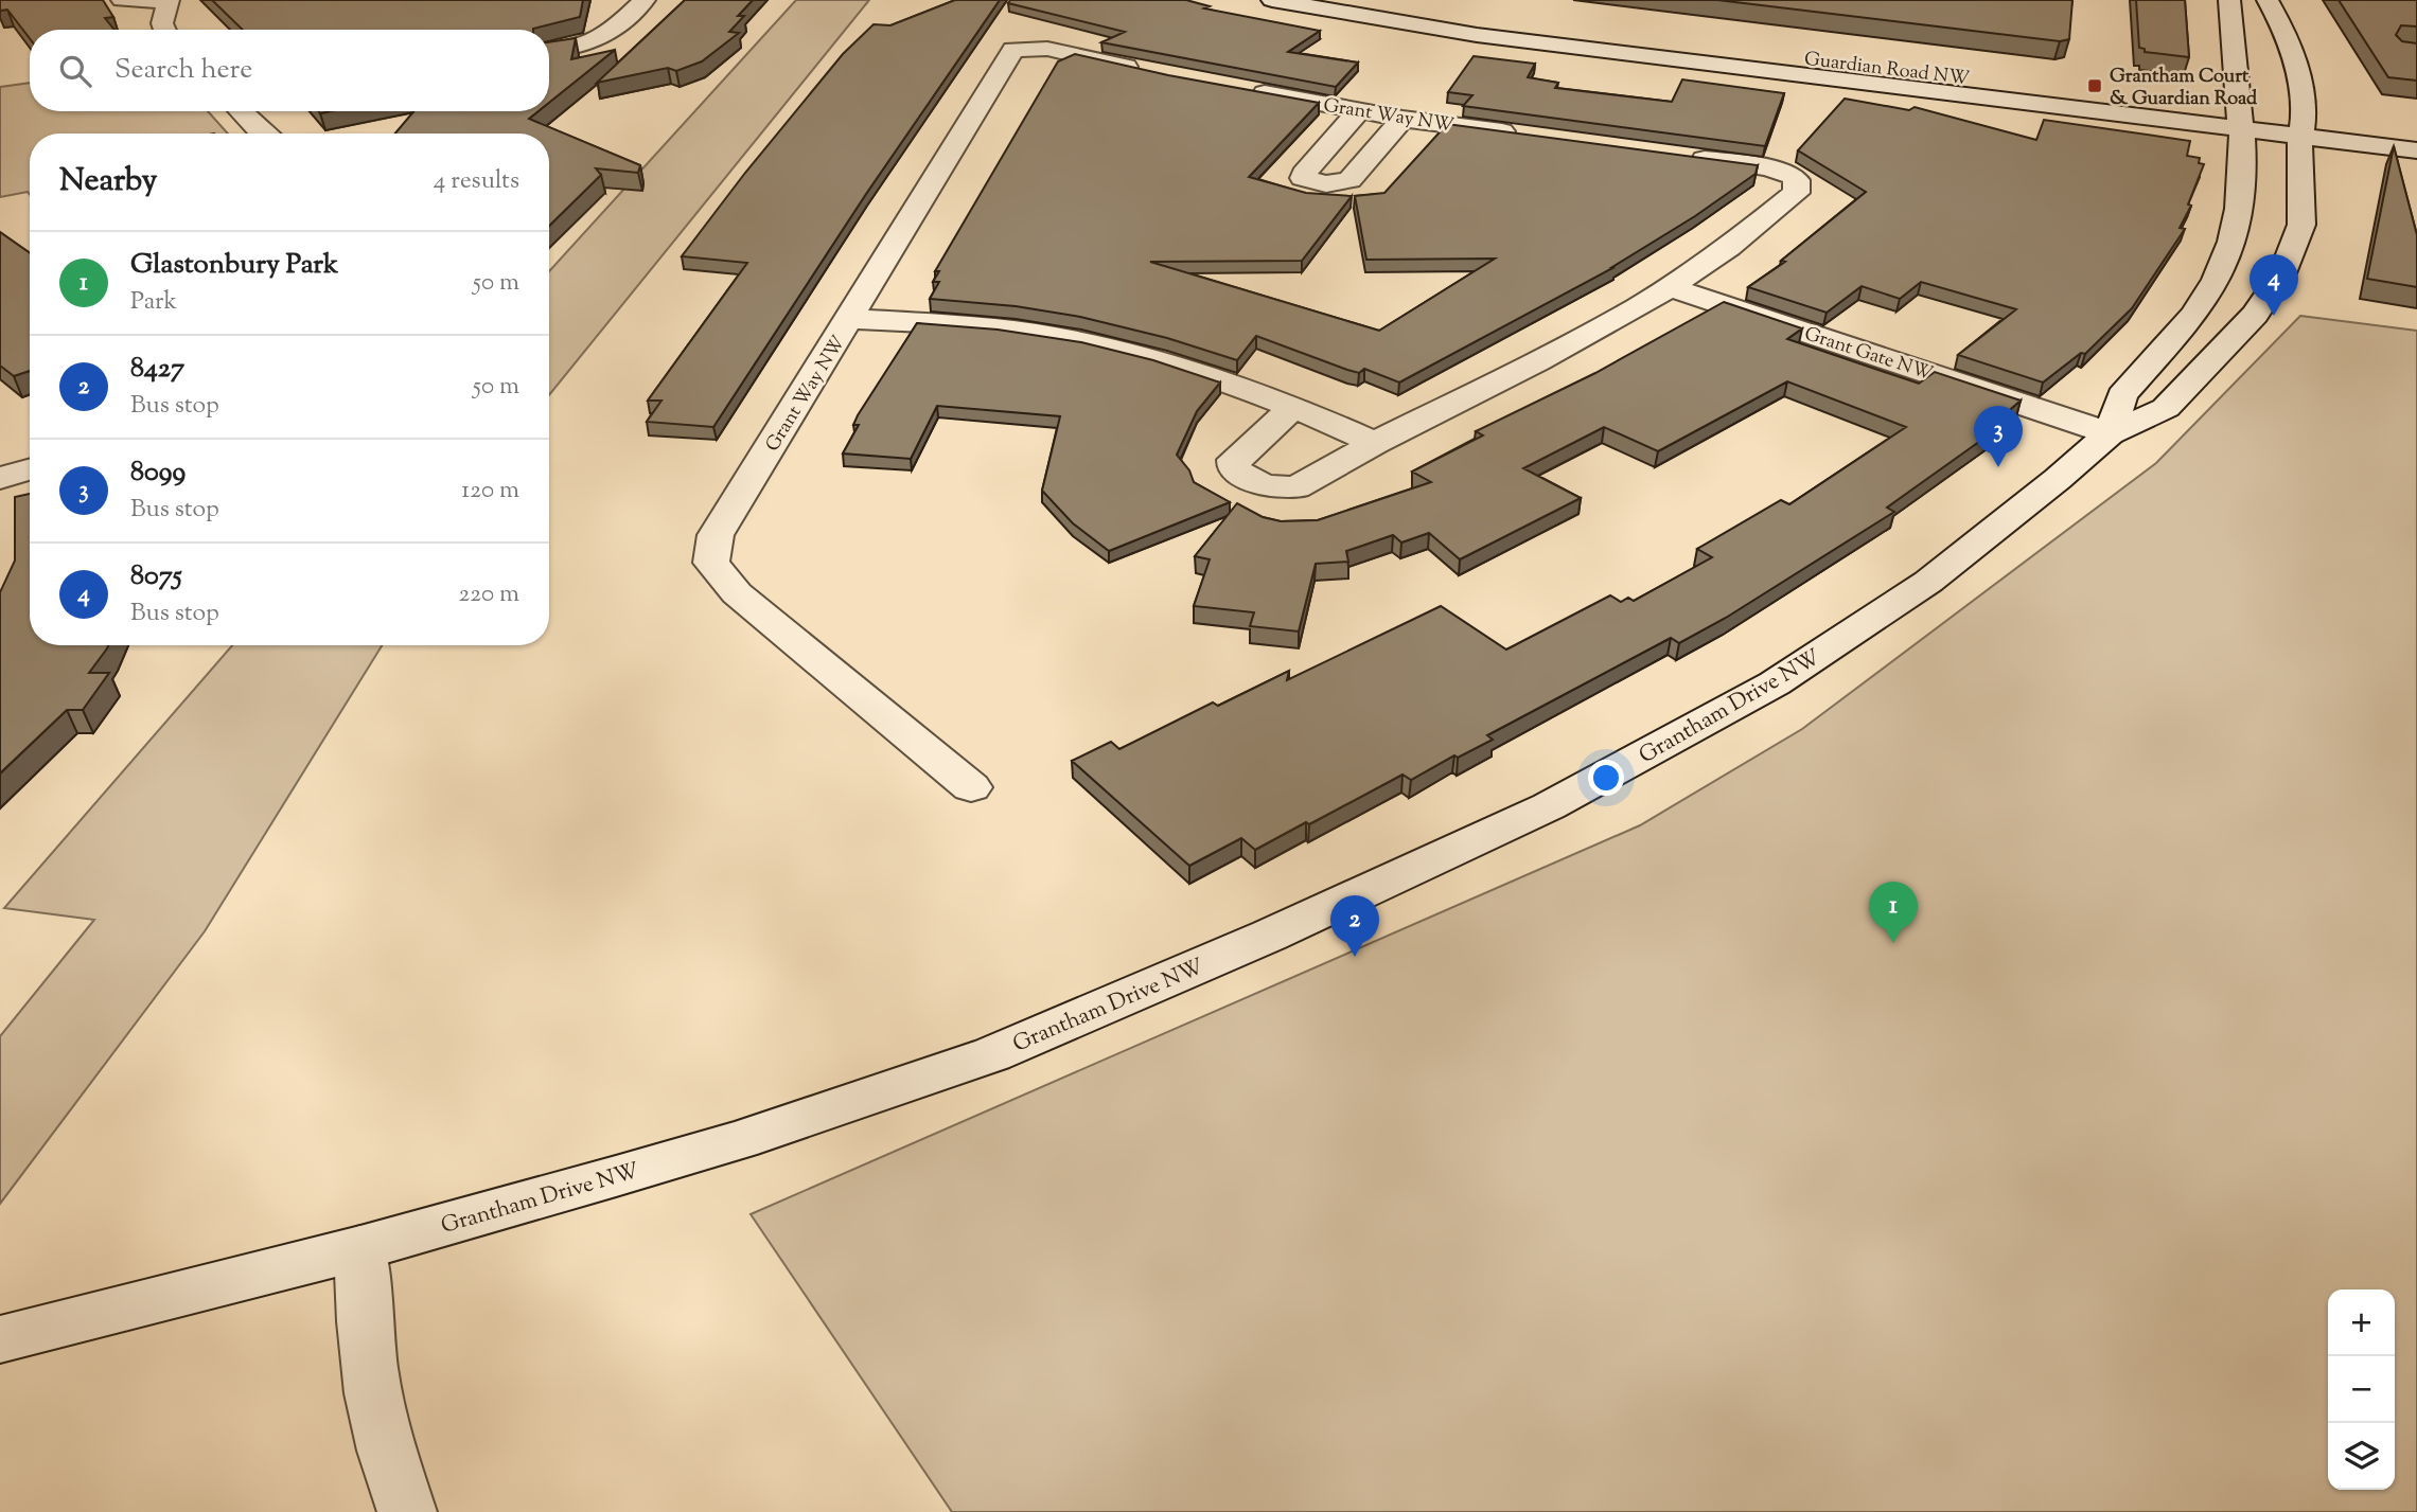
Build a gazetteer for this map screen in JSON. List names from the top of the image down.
{
  "streets": {
    "street": [
      "Guardian Road NW",
      "Grant Way NW",
      "Grant Gate NW",
      "Grantham Drive NW"
    ]
  },
  "crossings": [
    ["Grant Gate NW", "Grantham Drive NW"]
  ],
  "places": {
    "transit": ["Grantham Court & Guardian Road"]
  },
  "page": {
    "search": "Search here",
    "heading": ["Nearby", "4 results"],
    "list": [
      {
        "mark": "1",
        "name": "Glastonbury Park",
        "note": "Park",
        "value": "50 m"
      },
      {
        "mark": "2",
        "name": "8427",
        "note": "Bus stop",
        "value": "50 m"
      },
      {
        "mark": "3",
        "name": "8099",
        "note": "Bus stop",
        "value": "120 m"
      },
      {
        "mark": "4",
        "name": "8075",
        "note": "Bus stop",
        "value": "220 m"
      }
    ],
    "pins": [
      "4",
      "3",
      "1",
      "2"
    ],
    "map_buttons": ["+", "−"]
  }
}
